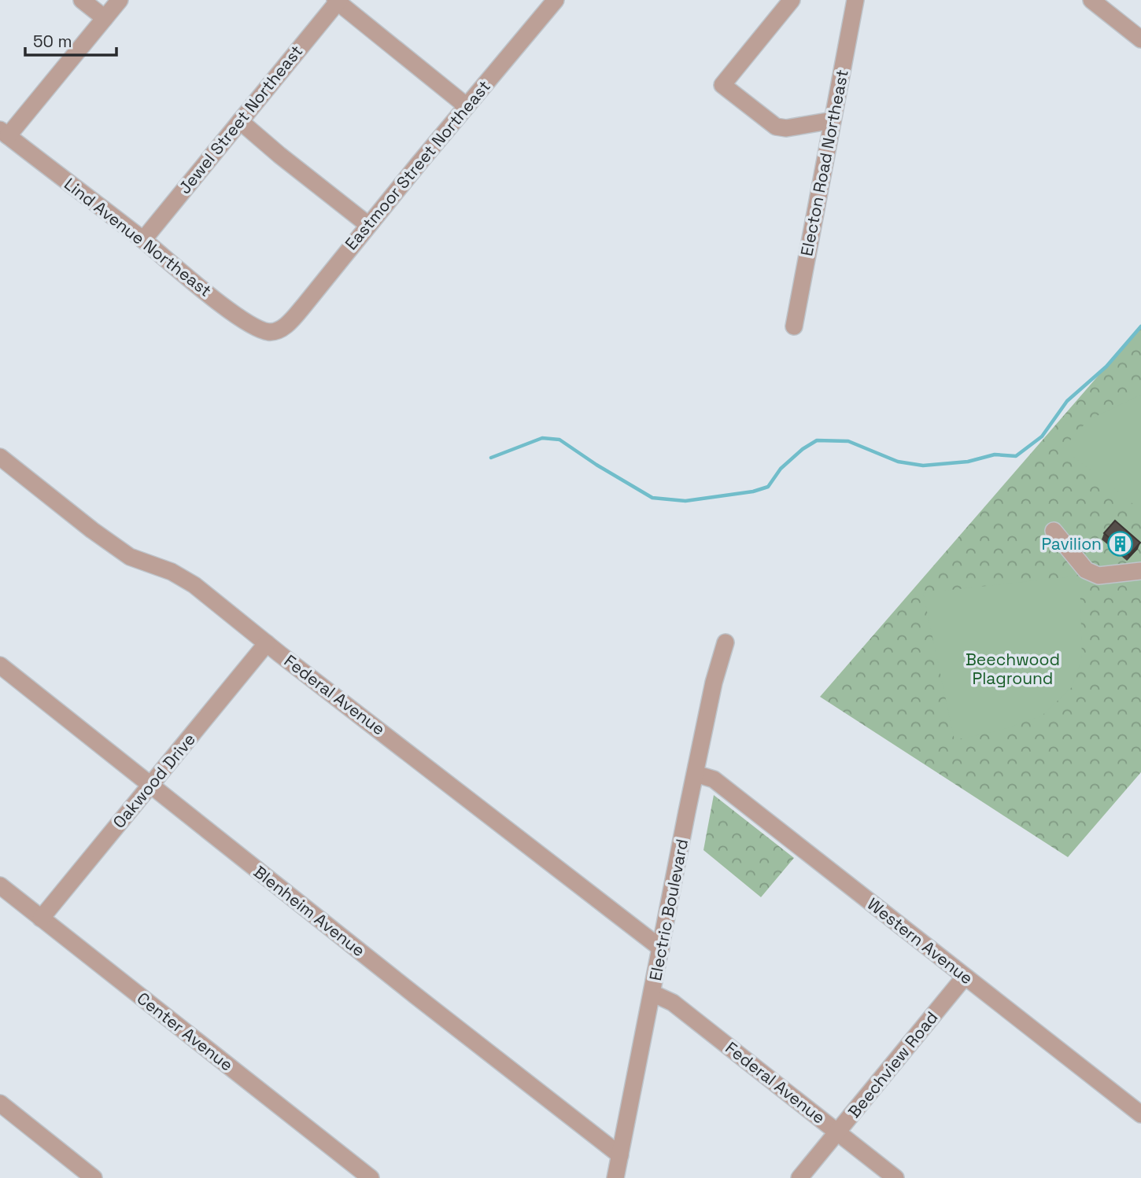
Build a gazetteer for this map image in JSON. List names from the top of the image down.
{
  "streets": {
    "street": [
      "Jewel Street Northeast",
      "Electon Road Northeast",
      "Eastmoor Street Northeast",
      "Lind Avenue Northeast",
      "Federal Avenue",
      "Oakwood Drive",
      "Electric Boulevard",
      "Blenheim Avenue",
      "Western Avenue",
      "Center Avenue",
      "Beechview Road"
    ]
  },
  "crossings": [
    ["Jewel Street Northeast", "Lind Avenue Northeast"],
    ["Eastmoor Street Northeast", "Lind Avenue Northeast"],
    ["Federal Avenue", "Oakwood Drive"],
    ["Federal Avenue", "Electric Boulevard"],
    ["Federal Avenue", "Beechview Road"],
    ["Oakwood Drive", "Blenheim Avenue"],
    ["Oakwood Drive", "Center Avenue"],
    ["Electric Boulevard", "Blenheim Avenue"],
    ["Electric Boulevard", "Western Avenue"],
    ["Western Avenue", "Beechview Road"]
  ],
  "parks": ["Beechwood Plaground"],
  "places": {
    "building": ["Pavilion"]
  },
  "scale_bar": "50 m"
}
